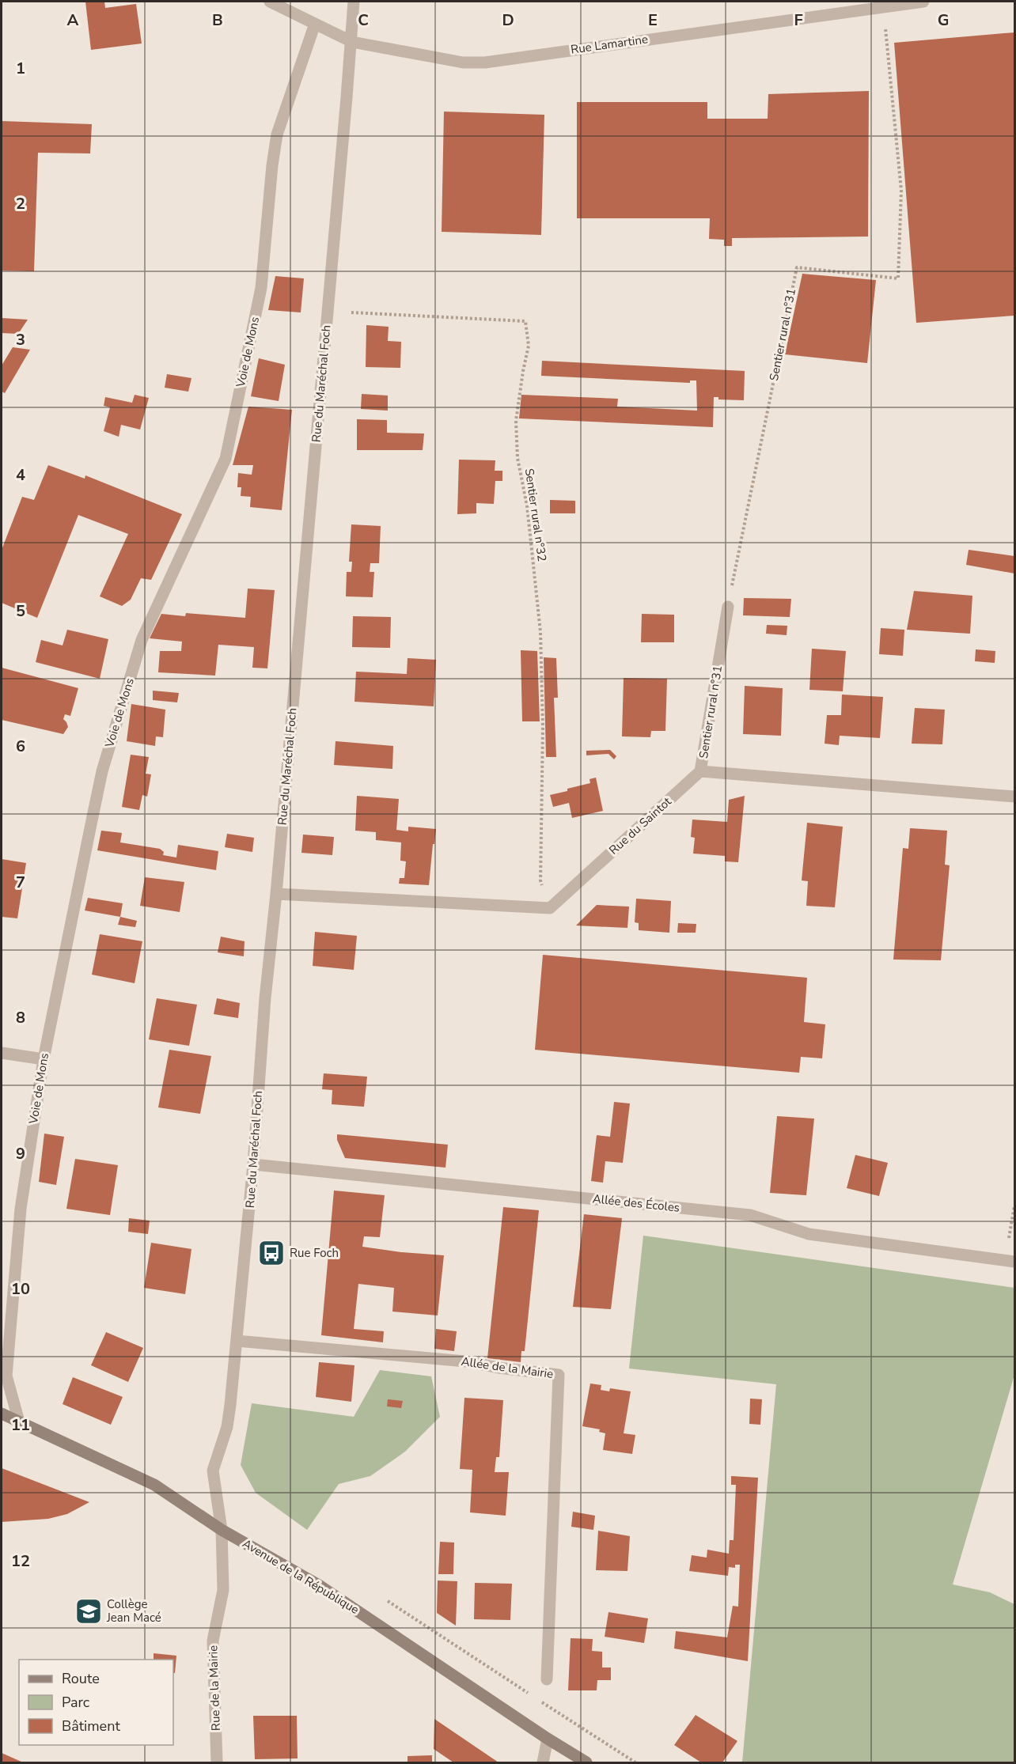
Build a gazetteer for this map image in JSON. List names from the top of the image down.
{
  "streets": {
    "main road": ["Avenue de la République"],
    "street": [
      "Rue Lamartine",
      "Sentier rural n°31",
      "Voie de Mons",
      "Rue du Maréchal Foch",
      "Rue du Saintot",
      "Allée des Écoles",
      "Allée de la Mairie",
      "Rue de la Mairie"
    ],
    "path": ["Sentier rural n°32"]
  },
  "crossings": [
    ["Rue Lamartine", "Sentier rural n°31"],
    ["Rue Lamartine", "Voie de Mons"],
    ["Rue Lamartine", "Rue du Maréchal Foch"],
    ["Sentier rural n°31", "Rue du Saintot"],
    ["Voie de Mons", "Avenue de la République"],
    ["Rue du Maréchal Foch", "Sentier rural n°32"],
    ["Rue du Maréchal Foch", "Allée des Écoles"],
    ["Rue du Maréchal Foch", "Allée de la Mairie"],
    ["Rue du Maréchal Foch", "Avenue de la République"],
    ["Rue du Maréchal Foch", "Rue de la Mairie"],
    ["Sentier rural n°32", "Rue du Saintot"],
    ["Avenue de la République", "Rue de la Mairie"]
  ],
  "places": {
    "bus stop": ["Rue Foch"],
    "school or university": ["Collège Jean Macé"]
  },
  "legend": ["Route", "Parc", "Bâtiment"],
  "grid": {
    "columns": [
      "A",
      "B",
      "C",
      "D",
      "E",
      "F",
      "G"
    ],
    "rows": [
      "1",
      "2",
      "3",
      "4",
      "5",
      "6",
      "7",
      "8",
      "9",
      "10",
      "11",
      "12"
    ]
  }
}
